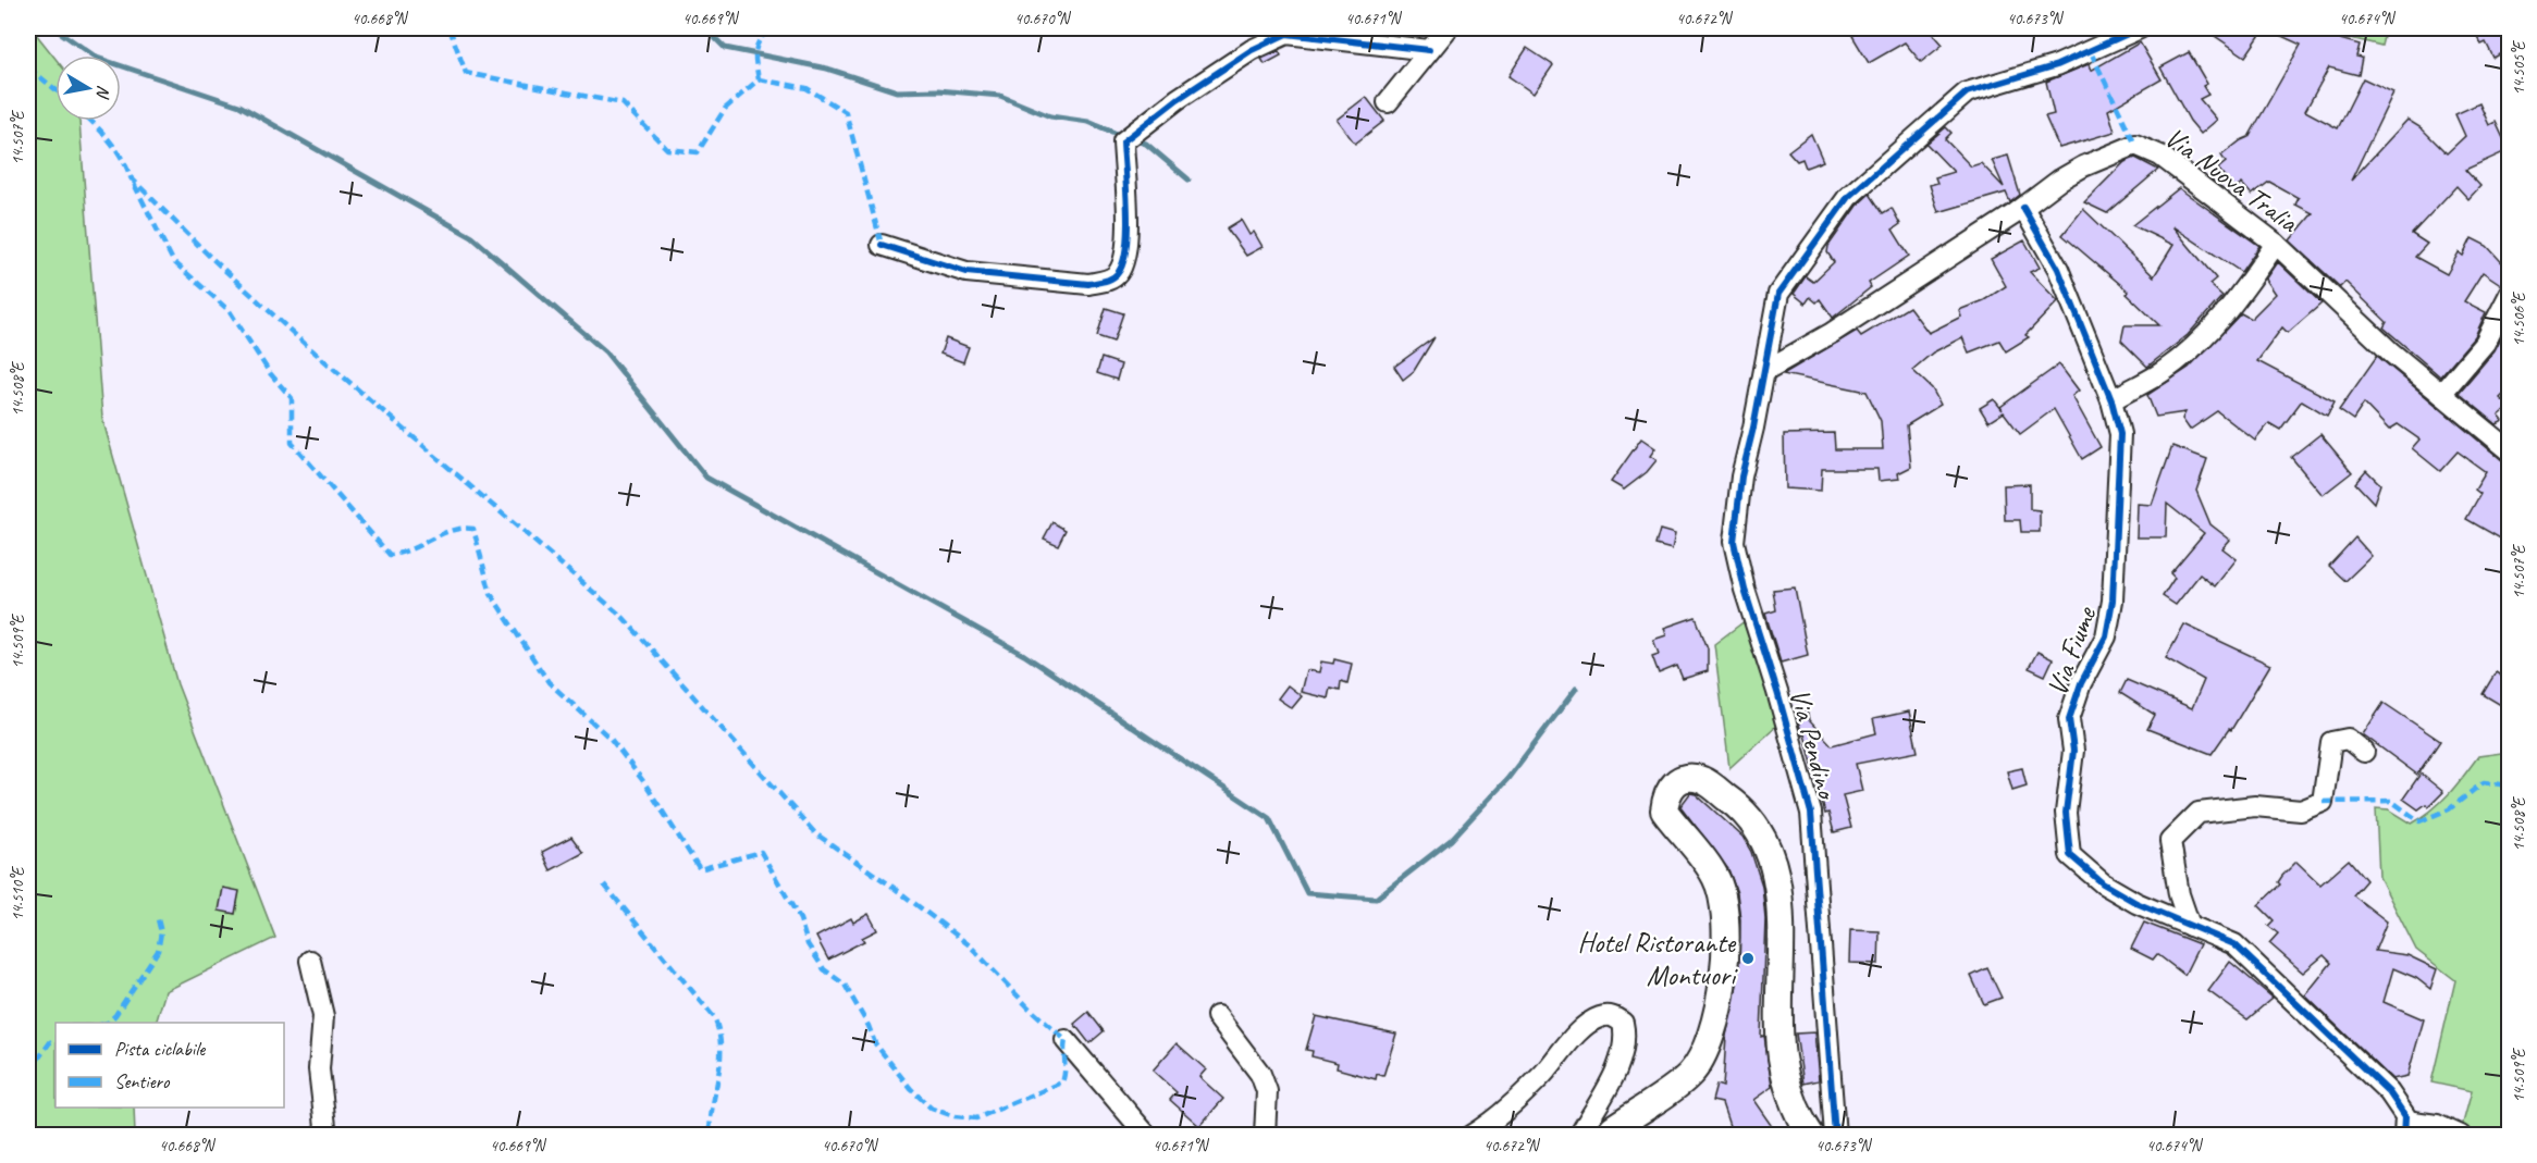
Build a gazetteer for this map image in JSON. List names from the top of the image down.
{
  "streets": {
    "street": ["Via Nuova Tralia", "Via Fiume", "Via Pendino"]
  },
  "crossings": [
    ["Via Nuova Tralia", "Via Fiume"],
    ["Via Nuova Tralia", "Via Pendino"]
  ],
  "places": ["Hotel Ristorante Montuori"],
  "legend": ["Pista ciclabile", "Sentiero"],
  "north": "right",
  "coordinates": [
    "40.668°N",
    "40.669°N",
    "40.670°N",
    "40.671°N",
    "40.672°N",
    "40.673°N",
    "40.674°N",
    "14.505°E",
    "14.507°E",
    "14.506°E",
    "14.508°E",
    "14.509°E",
    "14.510°E"
  ]
}
